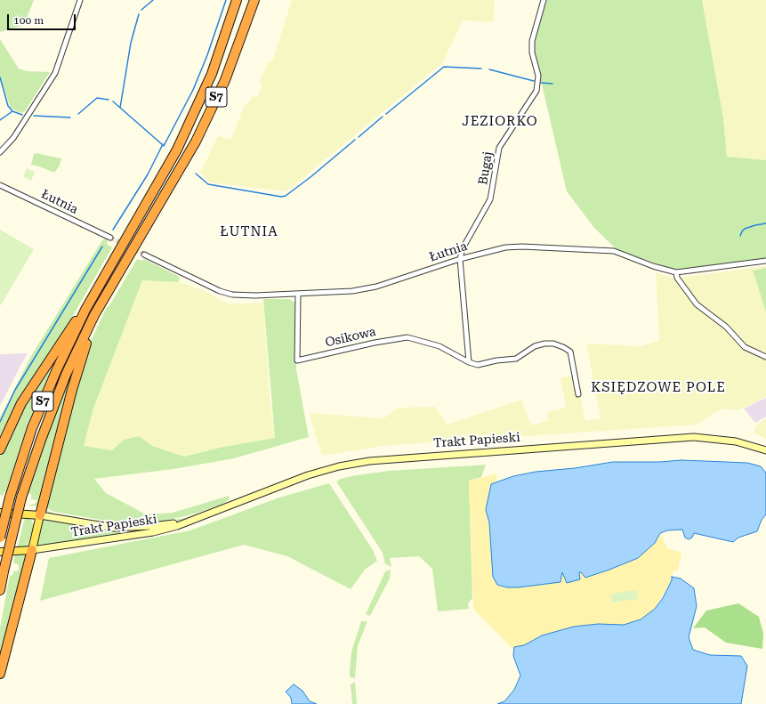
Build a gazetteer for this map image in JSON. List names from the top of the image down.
{
  "streets": {
    "highway": ["S7"],
    "street": [
      "Bugaj",
      "Łutnia",
      "Osikowa",
      "Trakt Papieski"
    ]
  },
  "crossings": [
    ["Bugaj", "Łutnia"],
    ["Łutnia", "Osikowa"]
  ],
  "districts": ["JEZIORKO", "ŁUTNIA", "KSIĘDZOWE POLE"],
  "scale_bar": "100 m"
}
